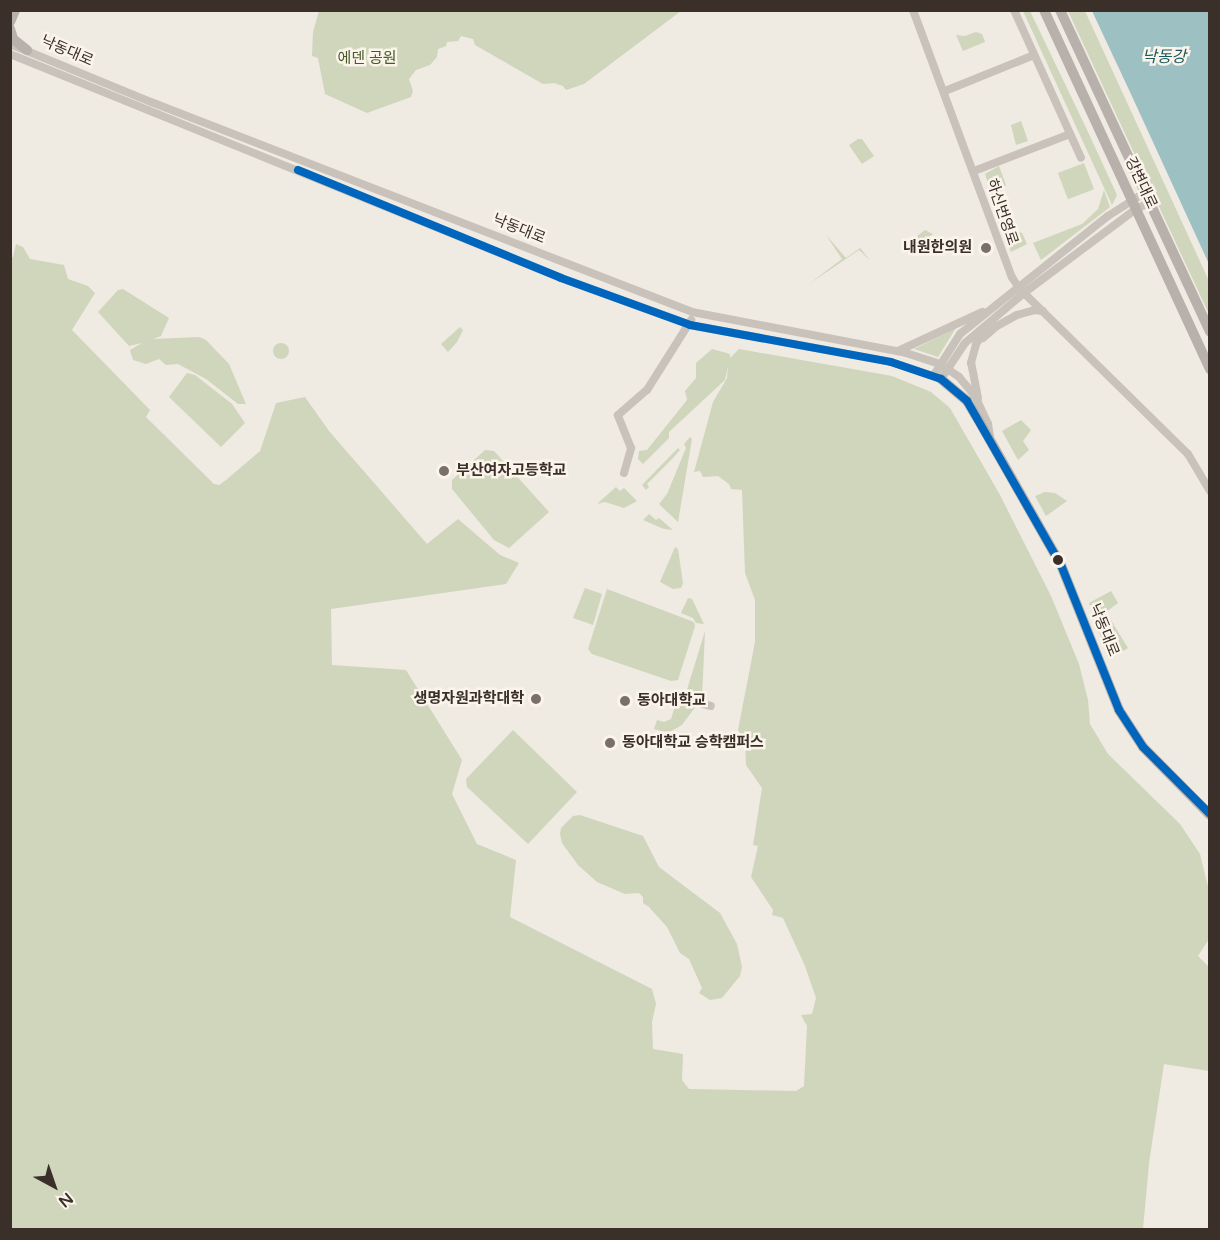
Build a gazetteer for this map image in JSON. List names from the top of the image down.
{
  "streets": {
    "main road": ["낙동대로", "강변대로"],
    "street": ["하신번영로"]
  },
  "water": ["낙동강"],
  "parks": ["에덴 공원"],
  "places": [
    "내원한의원",
    "부산여자고등학교",
    "생명자원과학대학",
    "동아대학교",
    "동아대학교 승학캠퍼스"
  ],
  "north": "bottom right"
}
